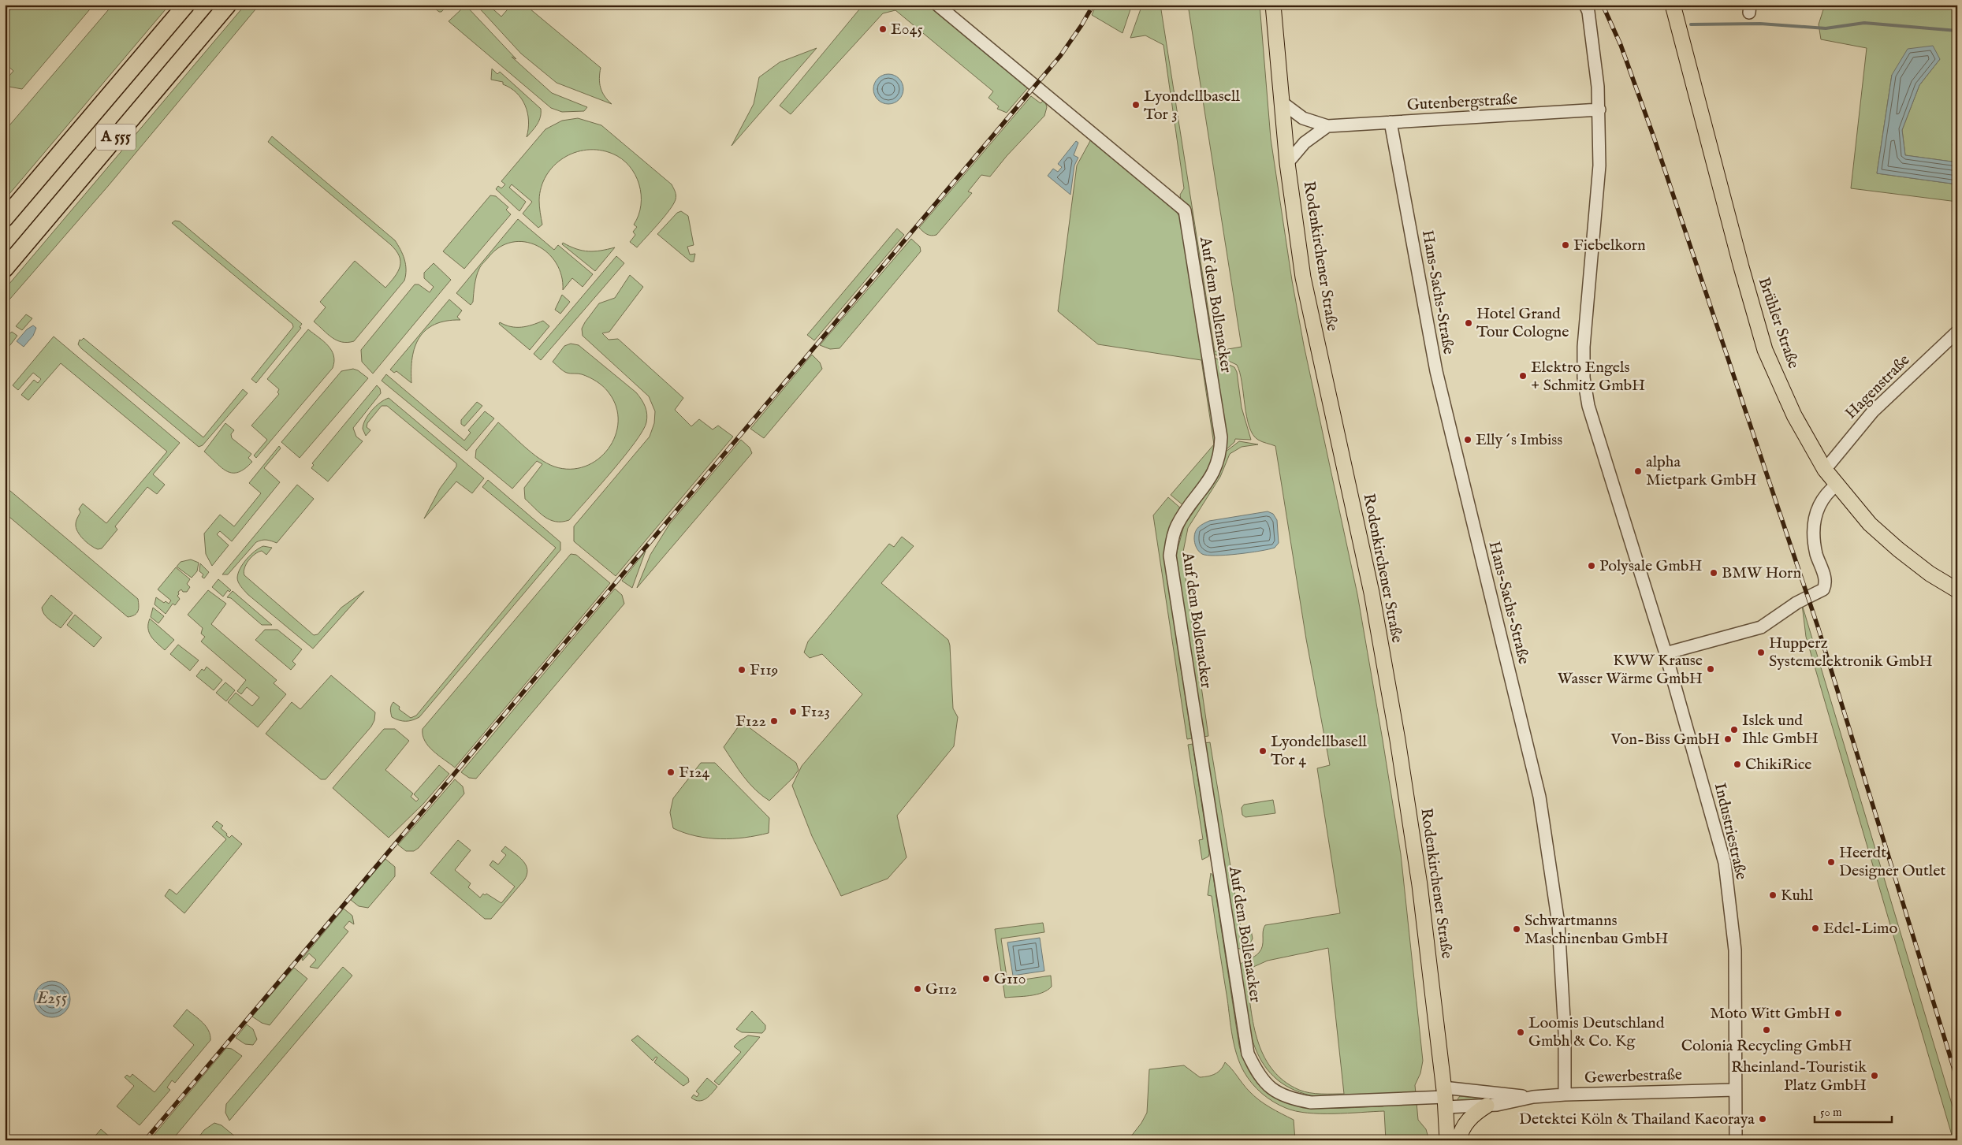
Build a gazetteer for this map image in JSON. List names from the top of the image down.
{
  "streets": {
    "highway": ["A 555"],
    "main road": ["Rodenkirchener Straße", "Brühler Straße"],
    "street": [
      "Gutenbergstraße",
      "Hans-Sachs-Straße",
      "Auf dem Bollenacker",
      "Hagenstraße",
      "Industriestraße",
      "Gewerbestraße"
    ]
  },
  "crossings": [
    ["Gutenbergstraße", "Hans-Sachs-Straße"],
    ["Gutenbergstraße", "Industriestraße"],
    ["Rodenkirchener Straße", "Auf dem Bollenacker"],
    ["Rodenkirchener Straße", "Gewerbestraße"],
    ["Hans-Sachs-Straße", "Gewerbestraße"],
    ["Auf dem Bollenacker", "Gewerbestraße"],
    ["Brühler Straße", "Hagenstraße"],
    ["Industriestraße", "Gewerbestraße"]
  ],
  "water": ["E255"],
  "places": [
    "E045",
    "Lyondellbasell Tor 3",
    "Fiebelkorn",
    "Hotel Grand Tour Cologne",
    "Elektro Engels + Schmitz GmbH",
    "Elly´s Imbiss",
    "alpha Mietpark GmbH",
    "Polysale GmbH",
    "BMW Horn",
    "Hupperz Systemelektronik GmbH",
    "KWW Krause Wasser Wärme GmbH",
    "F119",
    "F123",
    "F122",
    "Islek und Ihle GmbH",
    "Von-Biss GmbH",
    "Lyondellbasell Tor 4",
    "ChikiRice",
    "F124",
    "Heerdt Designer Outlet",
    "Kuhl",
    "Edel-Limo",
    "Schwartmanns Maschinenbau GmbH",
    "G110",
    "G112",
    "Moto Witt GmbH",
    "Colonia Recycling GmbH",
    "Loomis Deutschland Gmbh & Co. Kg",
    "Rheinland-Touristik Platz GmbH",
    "Detektei Köln & Thailand Kaeoraya"
  ],
  "scale_bar": "50 m"
}
